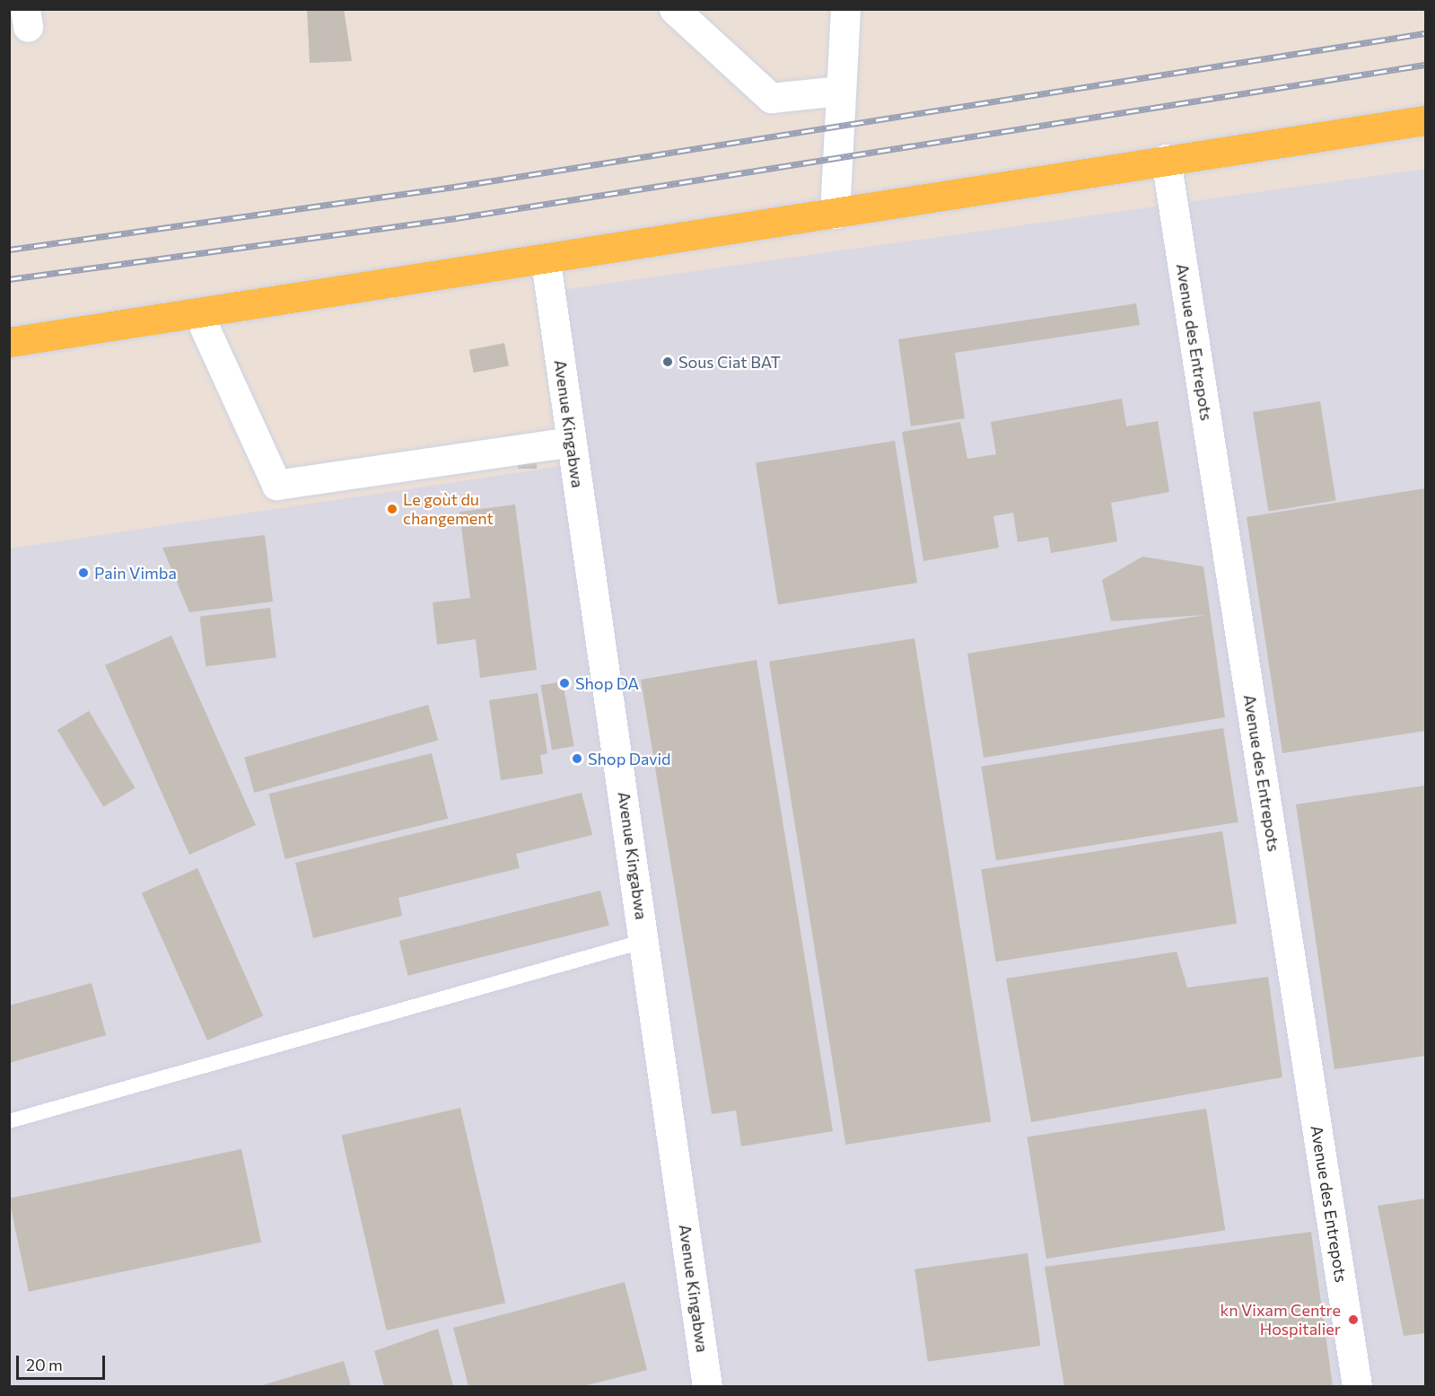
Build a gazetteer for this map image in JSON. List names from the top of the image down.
{
  "streets": {
    "street": ["Avenue des Entrepots", "Avenue Kingabwa"]
  },
  "places": [
    "Sous Ciat BAT",
    "Le goùt du changement",
    "Pain Vimba",
    "Shop DA",
    "Shop David",
    "kn Vixam Centre Hospitalier"
  ],
  "scale_bar": "20 m"
}
